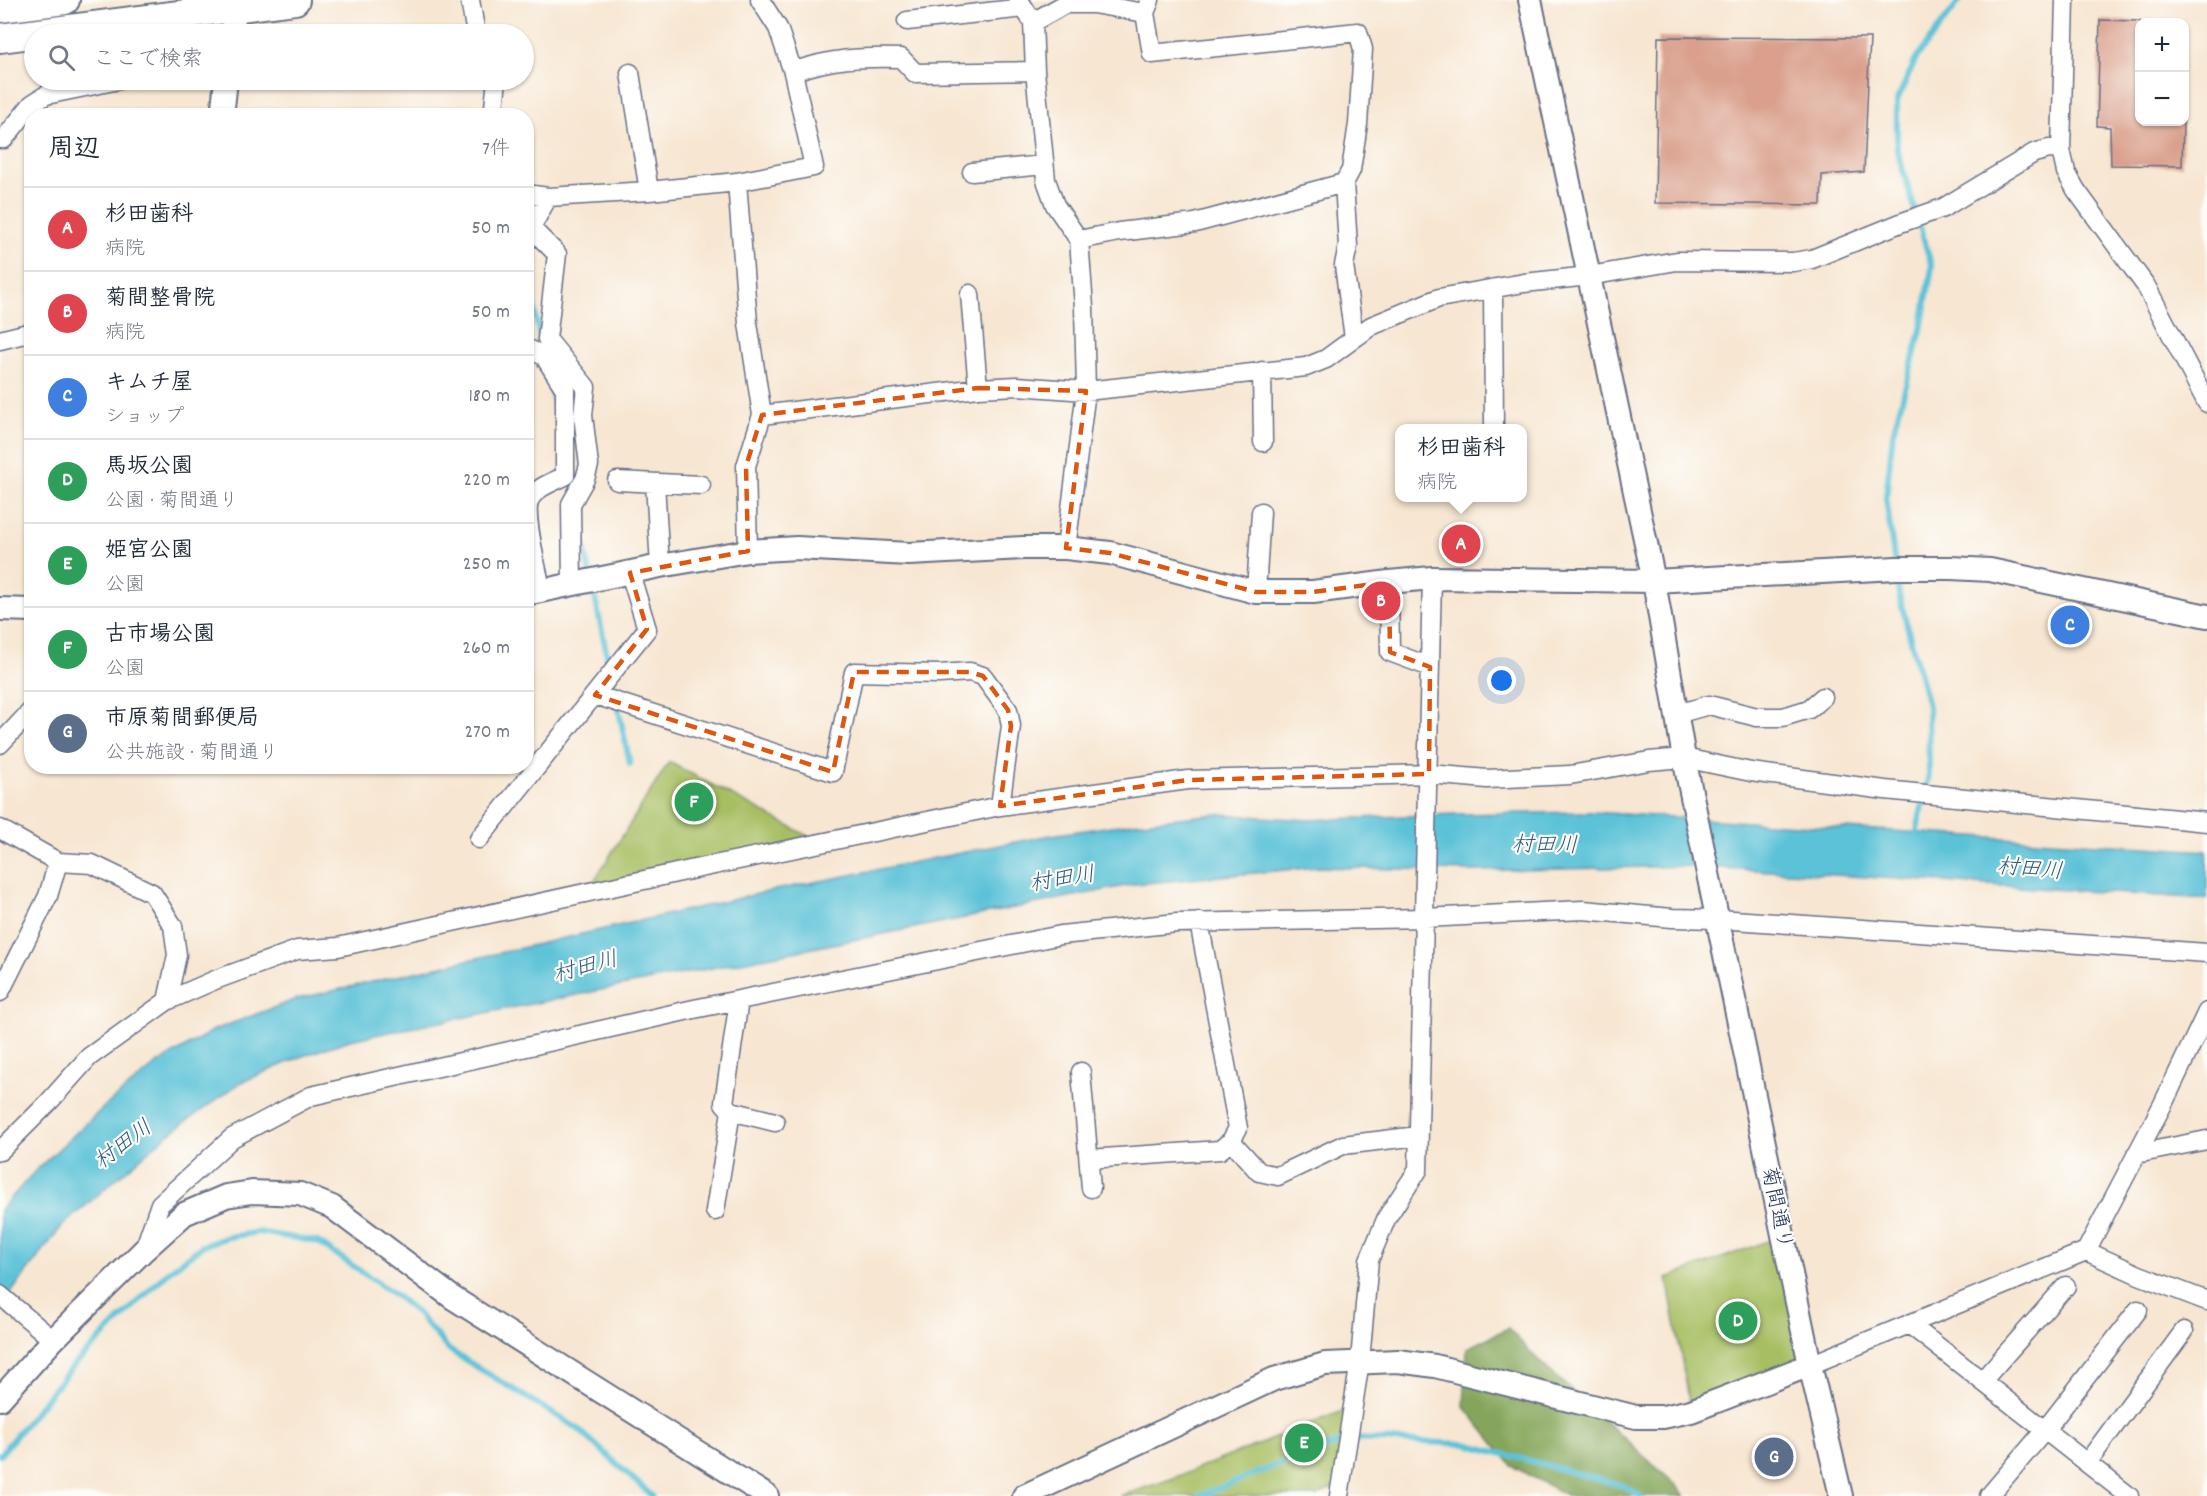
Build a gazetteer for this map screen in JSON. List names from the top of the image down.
{
  "streets": {
    "street": ["菊間通り"]
  },
  "water": ["村田川"],
  "page": {
    "map_buttons": ["+", "−"],
    "search": "ここで検索",
    "heading": ["周辺", "7件"],
    "list": [
      {
        "mark": "A",
        "name": "杉田歯科",
        "note": "病院",
        "value": "50 m"
      },
      {
        "mark": "B",
        "name": "菊間整骨院",
        "note": "病院",
        "value": "50 m"
      },
      {
        "mark": "C",
        "name": "キムチ屋",
        "note": "ショップ",
        "value": "180 m"
      },
      {
        "mark": "D",
        "name": "馬坂公園",
        "note": "公園 · 菊間通り",
        "value": "220 m"
      },
      {
        "mark": "E",
        "name": "姫宮公園",
        "note": "公園",
        "value": "250 m"
      },
      {
        "mark": "F",
        "name": "古市場公園",
        "note": "公園",
        "value": "260 m"
      },
      {
        "mark": "G",
        "name": "市原菊間郵便局",
        "note": "公共施設 · 菊間通り",
        "value": "270 m"
      }
    ],
    "popup": ["杉田歯科", "病院"],
    "pins": [
      "A",
      "B",
      "C",
      "F",
      "D",
      "E",
      "G"
    ]
  }
}
